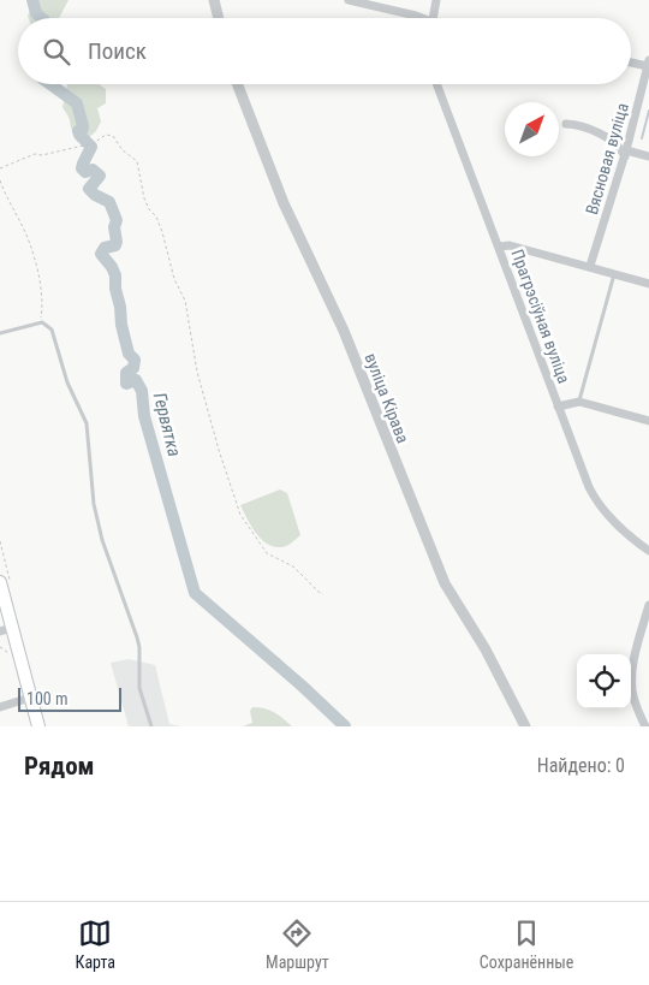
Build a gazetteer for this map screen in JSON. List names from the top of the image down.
{
  "streets": {
    "street": ["Вясновая вуліца", "Прагрэсіўная вуліца", "вуліца Кірава"]
  },
  "water": ["Гервятка"],
  "scale_bar": "100 m",
  "north": "top right",
  "page": {
    "search": "Поиск",
    "scale": "100 m",
    "heading": ["Рядом", "Найдено: 0"],
    "nav": ["Карта", "Маршрут", "Сохранённые"]
  }
}
